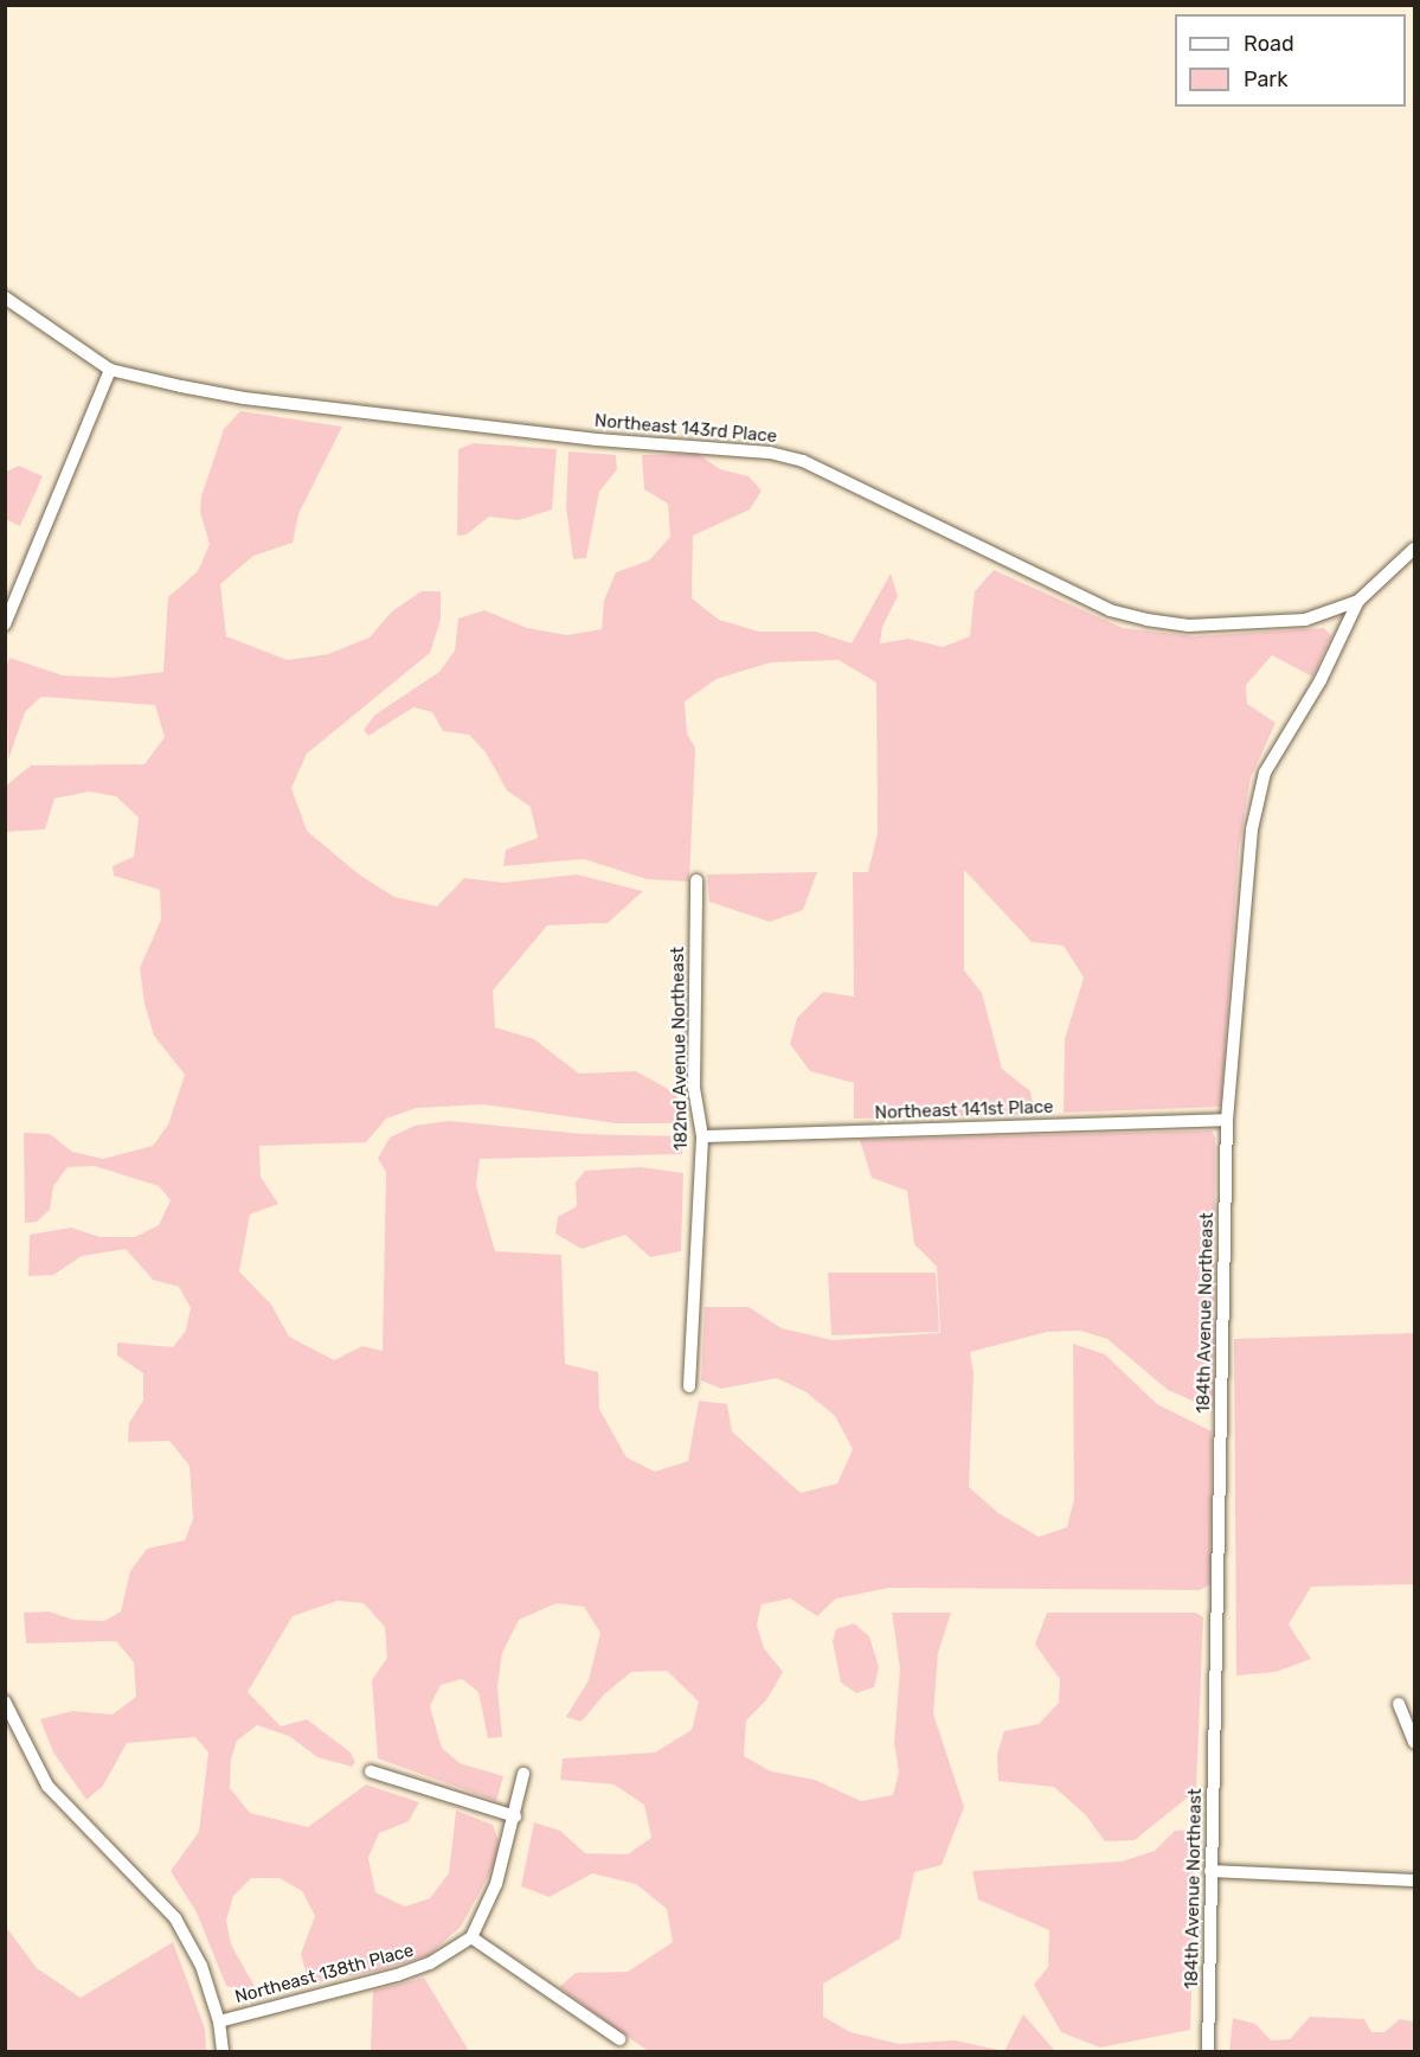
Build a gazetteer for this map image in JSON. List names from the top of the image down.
{
  "streets": {
    "street": [
      "Northeast 143rd Place",
      "182nd Avenue Northeast",
      "Northeast 141st Place",
      "184th Avenue Northeast",
      "Northeast 138th Place"
    ]
  },
  "crossings": [
    ["Northeast 143rd Place", "184th Avenue Northeast"],
    ["182nd Avenue Northeast", "Northeast 141st Place"],
    ["Northeast 141st Place", "184th Avenue Northeast"]
  ],
  "legend": ["Road", "Park"]
}
